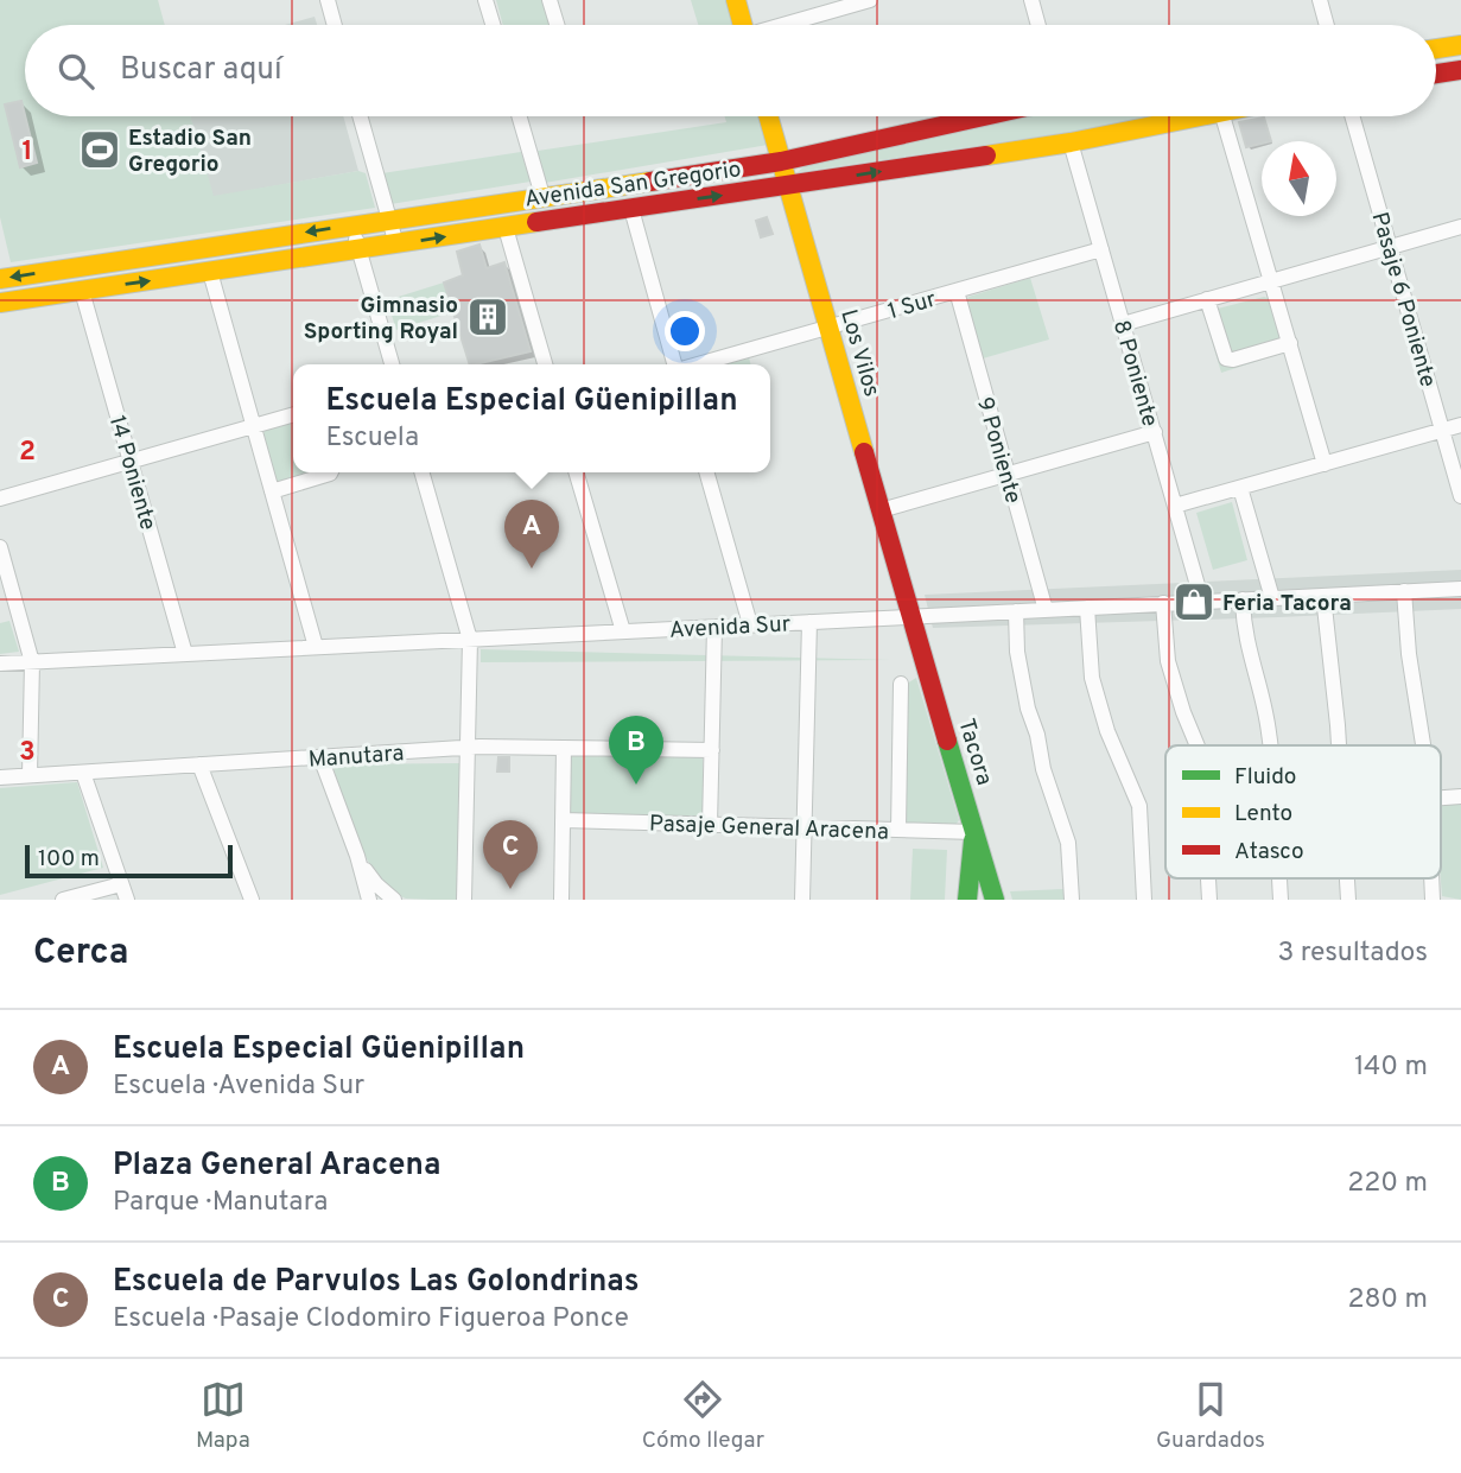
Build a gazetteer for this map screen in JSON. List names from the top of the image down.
{
  "streets": {
    "main road": ["Avenida San Gregorio", "Los Vilos", "Tacora"],
    "street": [
      "Pasaje 6 Poniente",
      "1 Sur",
      "8 Poniente",
      "9 Poniente",
      "14 Poniente",
      "Avenida Sur",
      "Manutara",
      "Pasaje General Aracena"
    ]
  },
  "crossings": [
    ["Avenida San Gregorio", "Los Vilos"],
    ["Avenida San Gregorio", "8 Poniente"],
    ["Avenida San Gregorio", "14 Poniente"],
    ["1 Sur", "Los Vilos"],
    ["1 Sur", "8 Poniente"],
    ["1 Sur", "9 Poniente"],
    ["Los Vilos", "Avenida Sur"],
    ["Los Vilos", "Tacora"],
    ["8 Poniente", "Avenida Sur"],
    ["9 Poniente", "Avenida Sur"],
    ["14 Poniente", "Avenida Sur"],
    ["Avenida Sur", "Tacora"],
    ["Tacora", "Pasaje General Aracena"]
  ],
  "places": {
    "sports": ["Estadio San Gregorio"],
    "building": ["Gimnasio Sporting Royal"],
    "shop": ["Feria Tacora"]
  },
  "legend": ["Fluido", "Lento", "Atasco"],
  "scale_bar": "100 m",
  "north": "top",
  "page": {
    "search": "Buscar aquí",
    "popup": ["Escuela Especial Güenipillan", "Escuela"],
    "pins": ["A", "B", "C"],
    "scale": "100 m",
    "heading": ["Cerca", "3 resultados"],
    "list": [
      {
        "mark": "A",
        "name": "Escuela Especial Güenipillan",
        "note": "Escuela · Avenida Sur",
        "value": "140 m"
      },
      {
        "mark": "B",
        "name": "Plaza General Aracena",
        "note": "Parque · Manutara",
        "value": "220 m"
      },
      {
        "mark": "C",
        "name": "Escuela de Parvulos Las Golondrinas",
        "note": "Escuela · Pasaje Clodomiro Figueroa Ponce",
        "value": "280 m"
      }
    ],
    "nav": ["Mapa", "Cómo llegar", "Guardados"]
  },
  "grid": {
    "rows": ["1", "2", "3"]
  }
}
